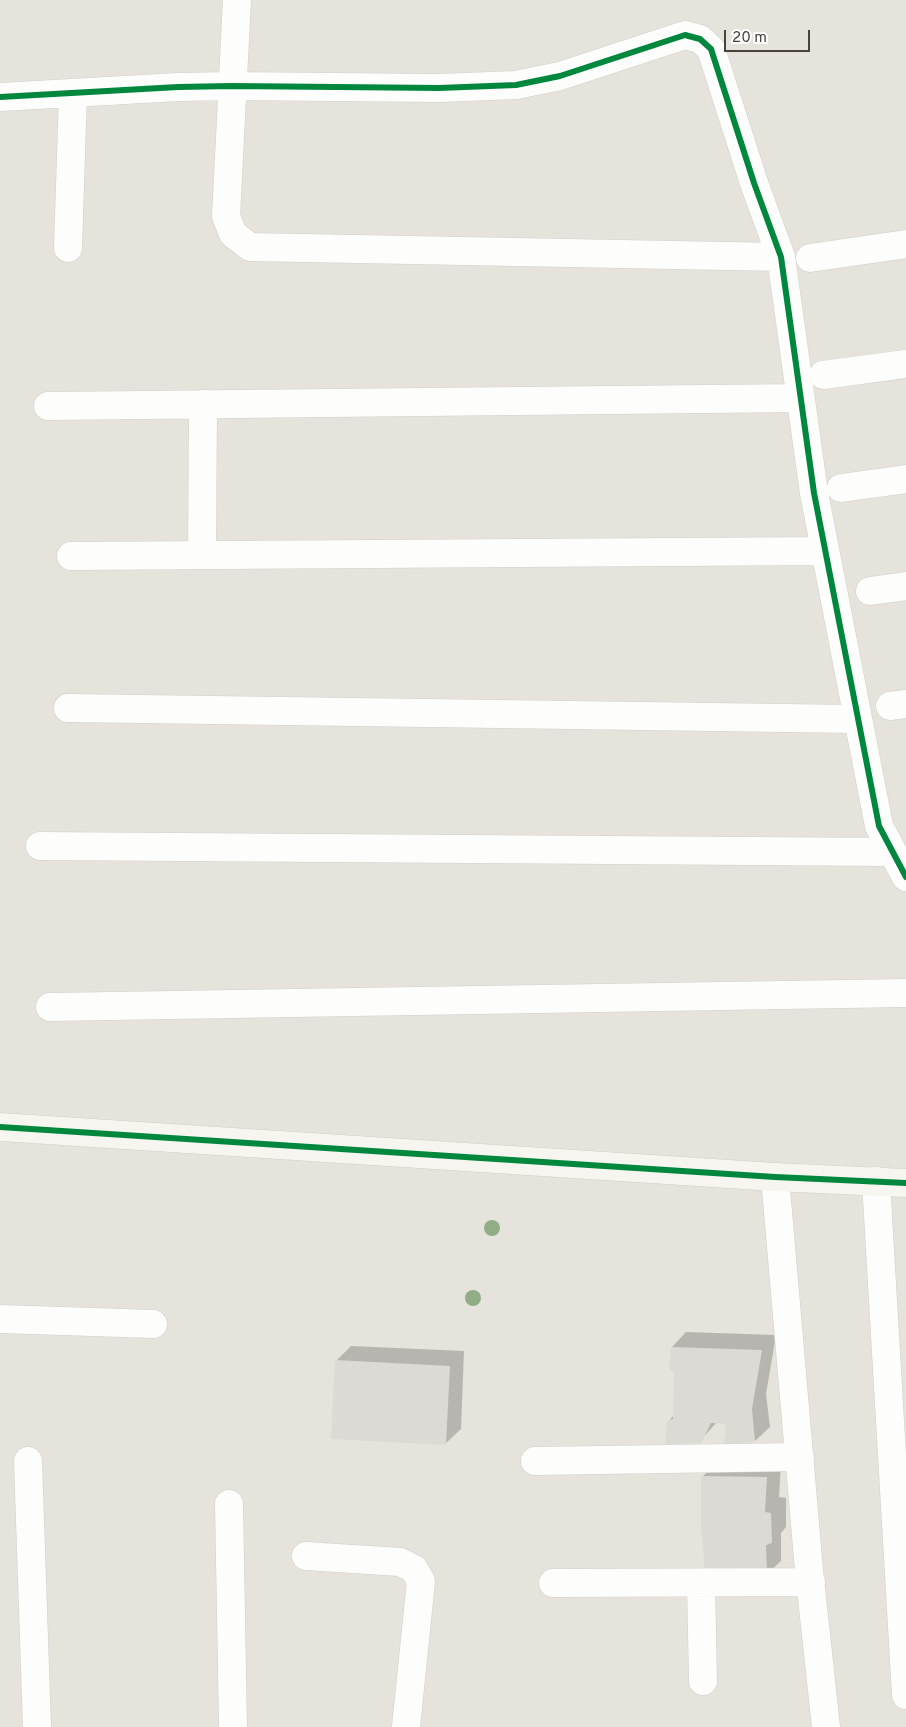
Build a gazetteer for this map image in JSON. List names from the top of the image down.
{
  "scale_bar": "20 m"
}
